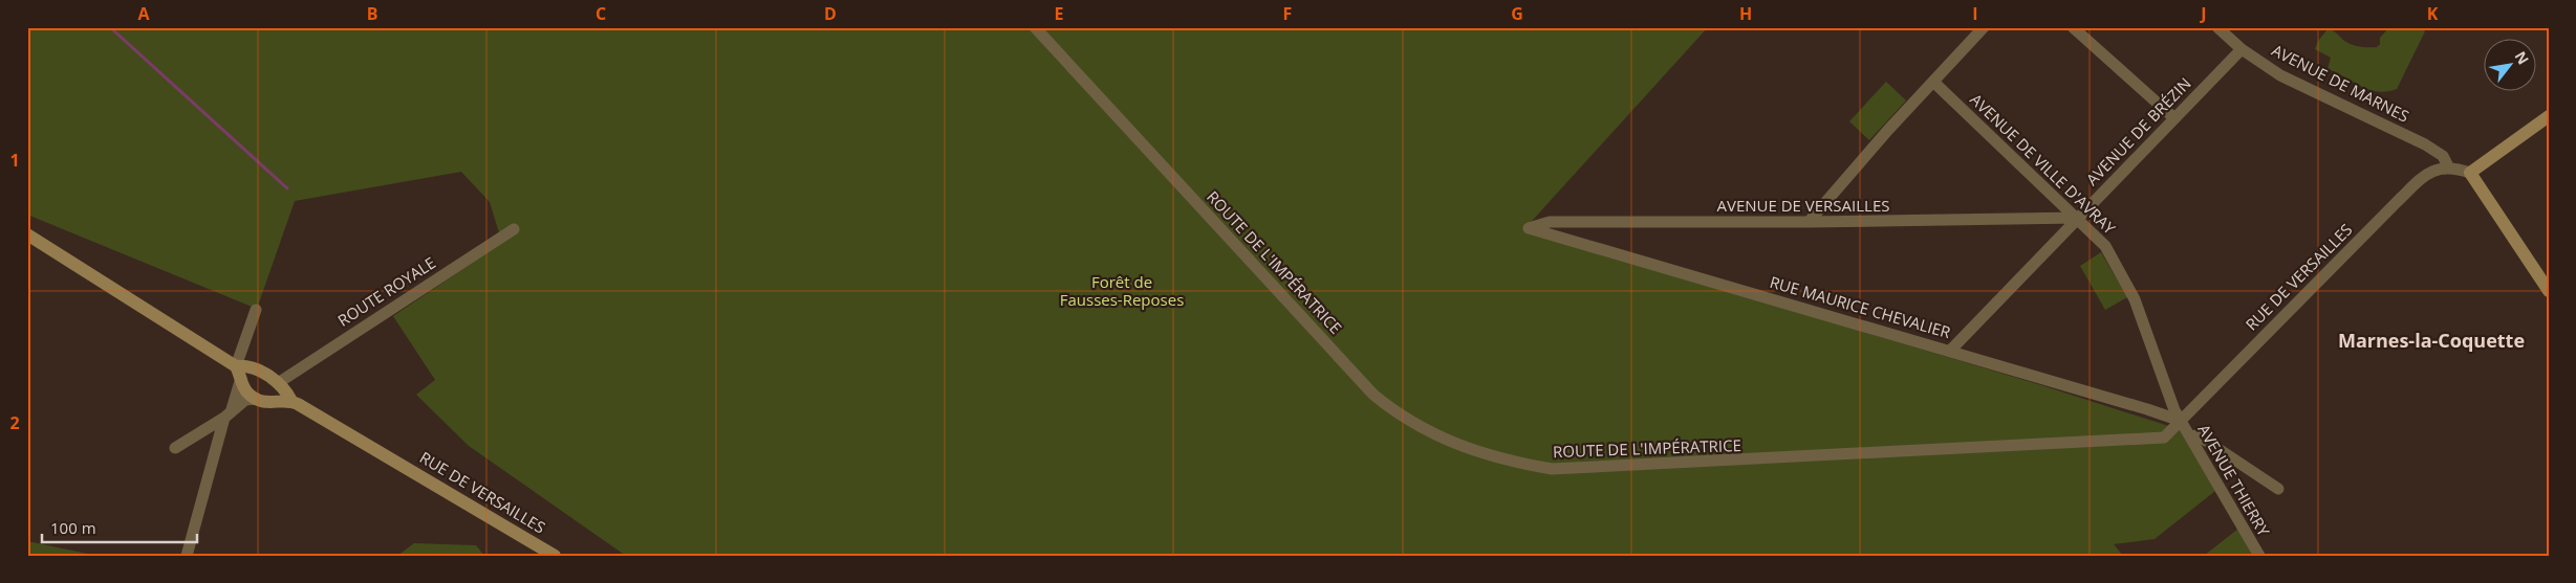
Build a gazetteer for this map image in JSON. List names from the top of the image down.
{
  "streets": {
    "main road": ["RUE DE VERSAILLES"],
    "street": [
      "AVENUE DE MARNES",
      "AVENUE DE BRÉZIN",
      "AVENUE DE VILLE D'AVRAY",
      "AVENUE DE VERSAILLES",
      "ROUTE DE L'IMPÉRATRICE",
      "ROUTE ROYALE",
      "RUE MAURICE CHEVALIER",
      "AVENUE THIERRY"
    ]
  },
  "crossings": [
    ["AVENUE DE MARNES", "AVENUE DE BRÉZIN"],
    ["AVENUE DE MARNES", "RUE DE VERSAILLES"],
    ["AVENUE DE BRÉZIN", "AVENUE DE VILLE D'AVRAY"],
    ["AVENUE DE BRÉZIN", "AVENUE DE VERSAILLES"],
    ["AVENUE DE BRÉZIN", "RUE MAURICE CHEVALIER"],
    ["AVENUE DE VILLE D'AVRAY", "AVENUE DE VERSAILLES"],
    ["AVENUE DE VILLE D'AVRAY", "ROUTE DE L'IMPÉRATRICE"],
    ["AVENUE DE VILLE D'AVRAY", "RUE DE VERSAILLES"],
    ["AVENUE DE VILLE D'AVRAY", "RUE MAURICE CHEVALIER"],
    ["AVENUE DE VILLE D'AVRAY", "AVENUE THIERRY"],
    ["AVENUE DE VERSAILLES", "RUE MAURICE CHEVALIER"],
    ["ROUTE DE L'IMPÉRATRICE", "RUE DE VERSAILLES"],
    ["ROUTE DE L'IMPÉRATRICE", "RUE MAURICE CHEVALIER"],
    ["ROUTE DE L'IMPÉRATRICE", "AVENUE THIERRY"],
    ["RUE DE VERSAILLES", "RUE MAURICE CHEVALIER"],
    ["RUE DE VERSAILLES", "AVENUE THIERRY"],
    ["RUE MAURICE CHEVALIER", "AVENUE THIERRY"]
  ],
  "districts": ["Marnes-la-Coquette"],
  "parks": ["Forêt de Fausses-Reposes"],
  "scale_bar": "100 m",
  "north": "top right",
  "grid": {
    "columns": [
      "A",
      "B",
      "C",
      "D",
      "E",
      "F",
      "G",
      "H",
      "I",
      "J",
      "K"
    ],
    "rows": ["1", "2"]
  }
}
